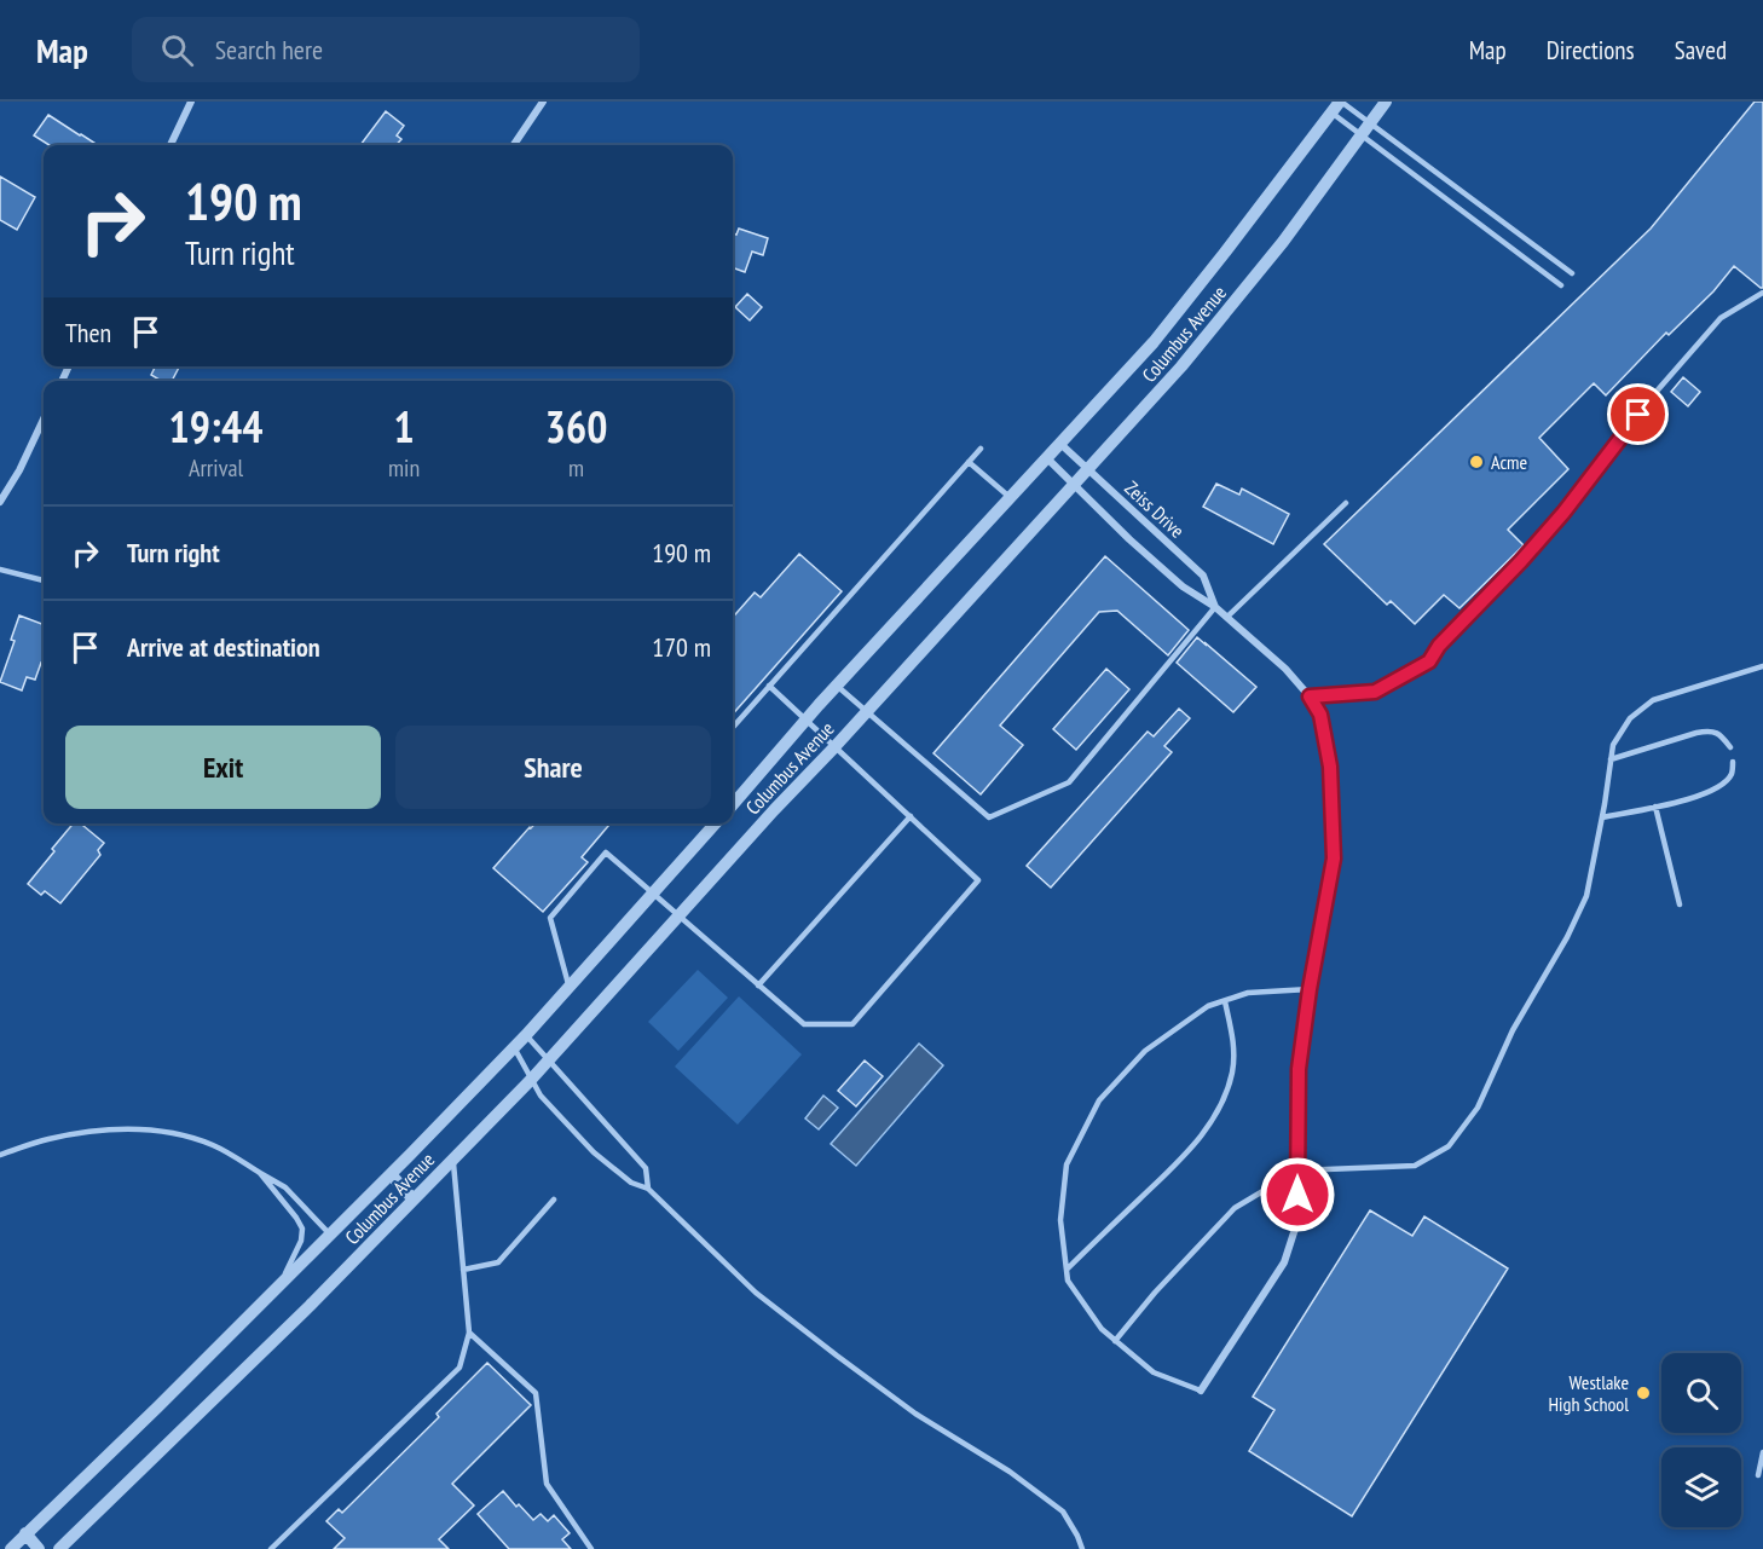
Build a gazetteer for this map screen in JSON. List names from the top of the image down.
{
  "streets": {
    "street": ["Columbus Avenue", "Zeiss Drive"]
  },
  "crossings": [
    ["Columbus Avenue", "Zeiss Drive"]
  ],
  "places": ["Acme", "Westlake High School"],
  "page": {
    "header": "Map",
    "search": "Search here",
    "nav": ["Map", "Directions", "Saved"],
    "turn": ["190 m", "Turn right"],
    "then": "Then",
    "eta": [
      "19:44",
      "Arrival",
      "1",
      "min",
      "360",
      "m"
    ],
    "list": [
      {
        "name": "Turn right",
        "value": "190 m"
      },
      {
        "name": "Arrive at destination",
        "value": "170 m"
      }
    ],
    "buttons": ["Exit", "Share"]
  }
}
